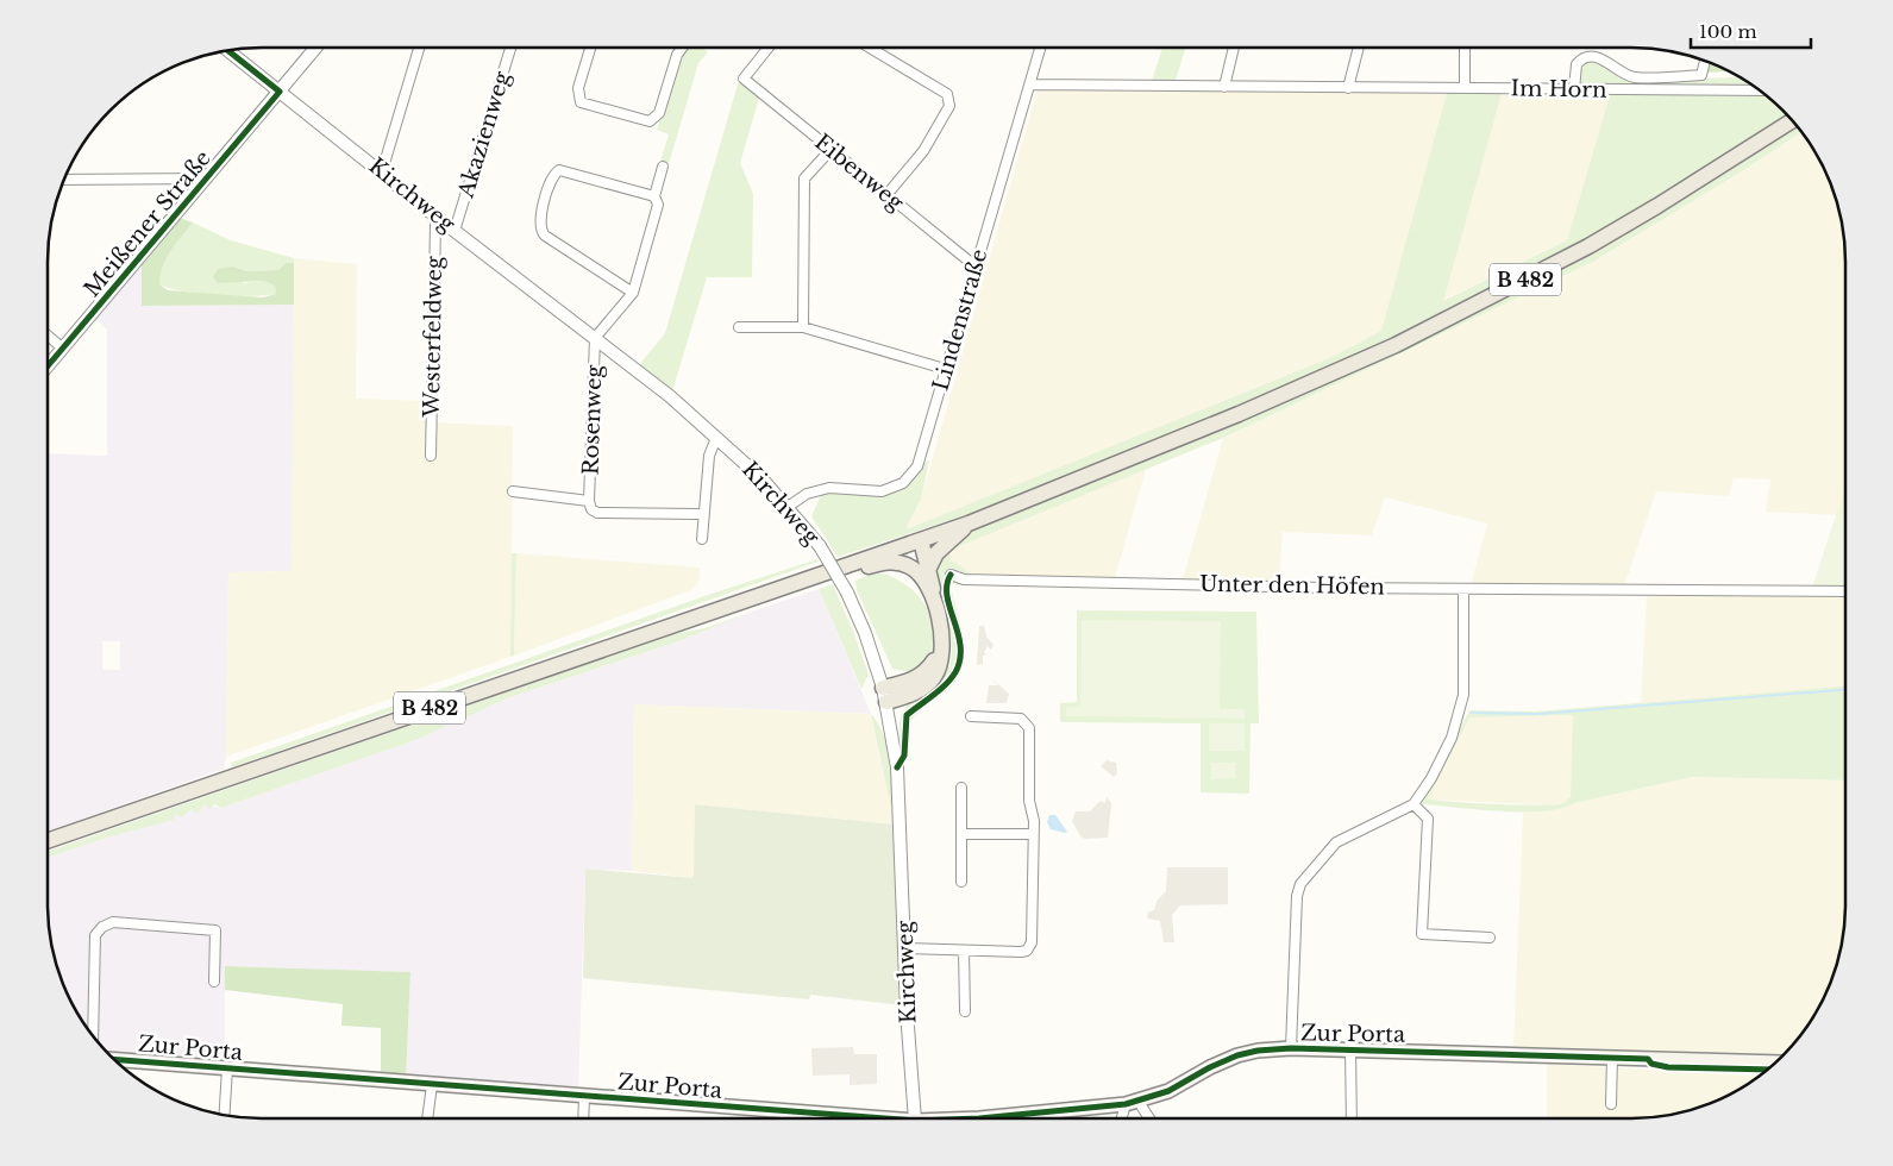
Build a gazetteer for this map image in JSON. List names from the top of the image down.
{
  "streets": {
    "main road": ["B 482", "Zur Porta"],
    "street": [
      "Im Horn",
      "Akazienweg",
      "Eibenweg",
      "Kirchweg",
      "Meißener Straße",
      "Lindenstraße",
      "Westerfeldweg",
      "Rosenweg",
      "Unter den Höfen"
    ]
  },
  "crossings": [
    ["Im Horn", "Lindenstraße"],
    ["Akazienweg", "Kirchweg"],
    ["Eibenweg", "Lindenstraße"],
    ["Kirchweg", "Meißener Straße"],
    ["Kirchweg", "Lindenstraße"],
    ["Kirchweg", "Westerfeldweg"],
    ["Kirchweg", "Rosenweg"]
  ],
  "scale_bar": "100 m"
}
